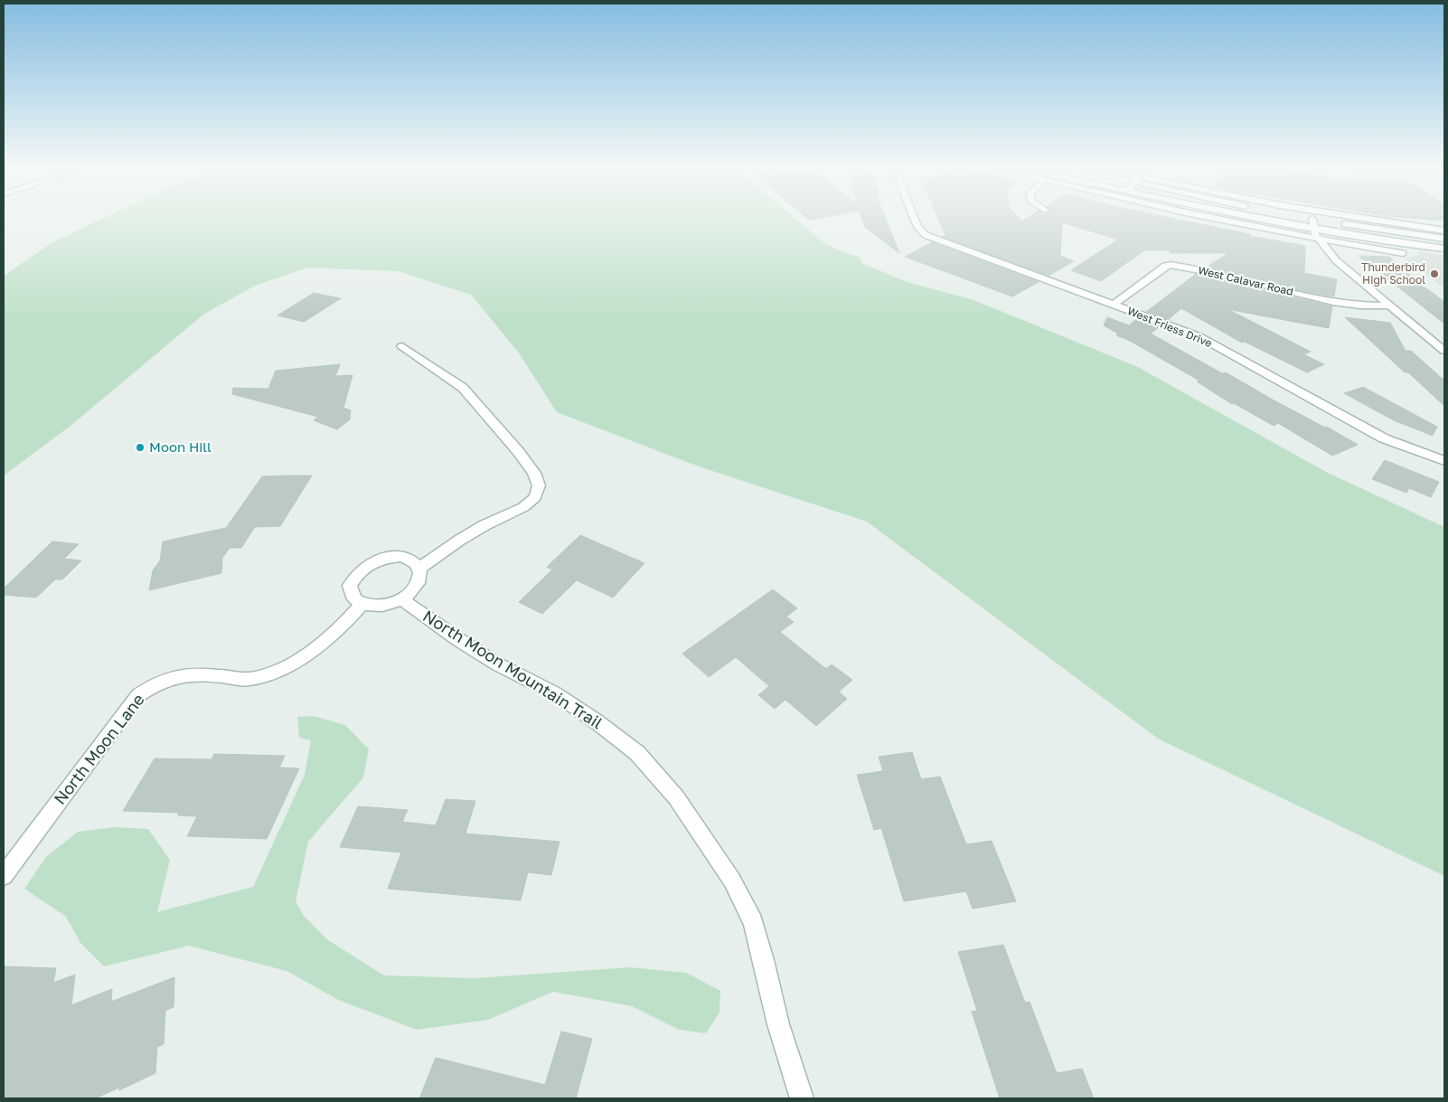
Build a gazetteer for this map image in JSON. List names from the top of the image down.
{
  "streets": {
    "street": [
      "West Calavar Road",
      "West Friess Drive",
      "North Moon Mountain Trail",
      "North Moon Lane"
    ]
  },
  "crossings": [
    ["West Calavar Road", "West Friess Drive"],
    ["North Moon Mountain Trail", "North Moon Lane"]
  ],
  "places": ["Thunderbird High School", "Moon Hill"]
}
